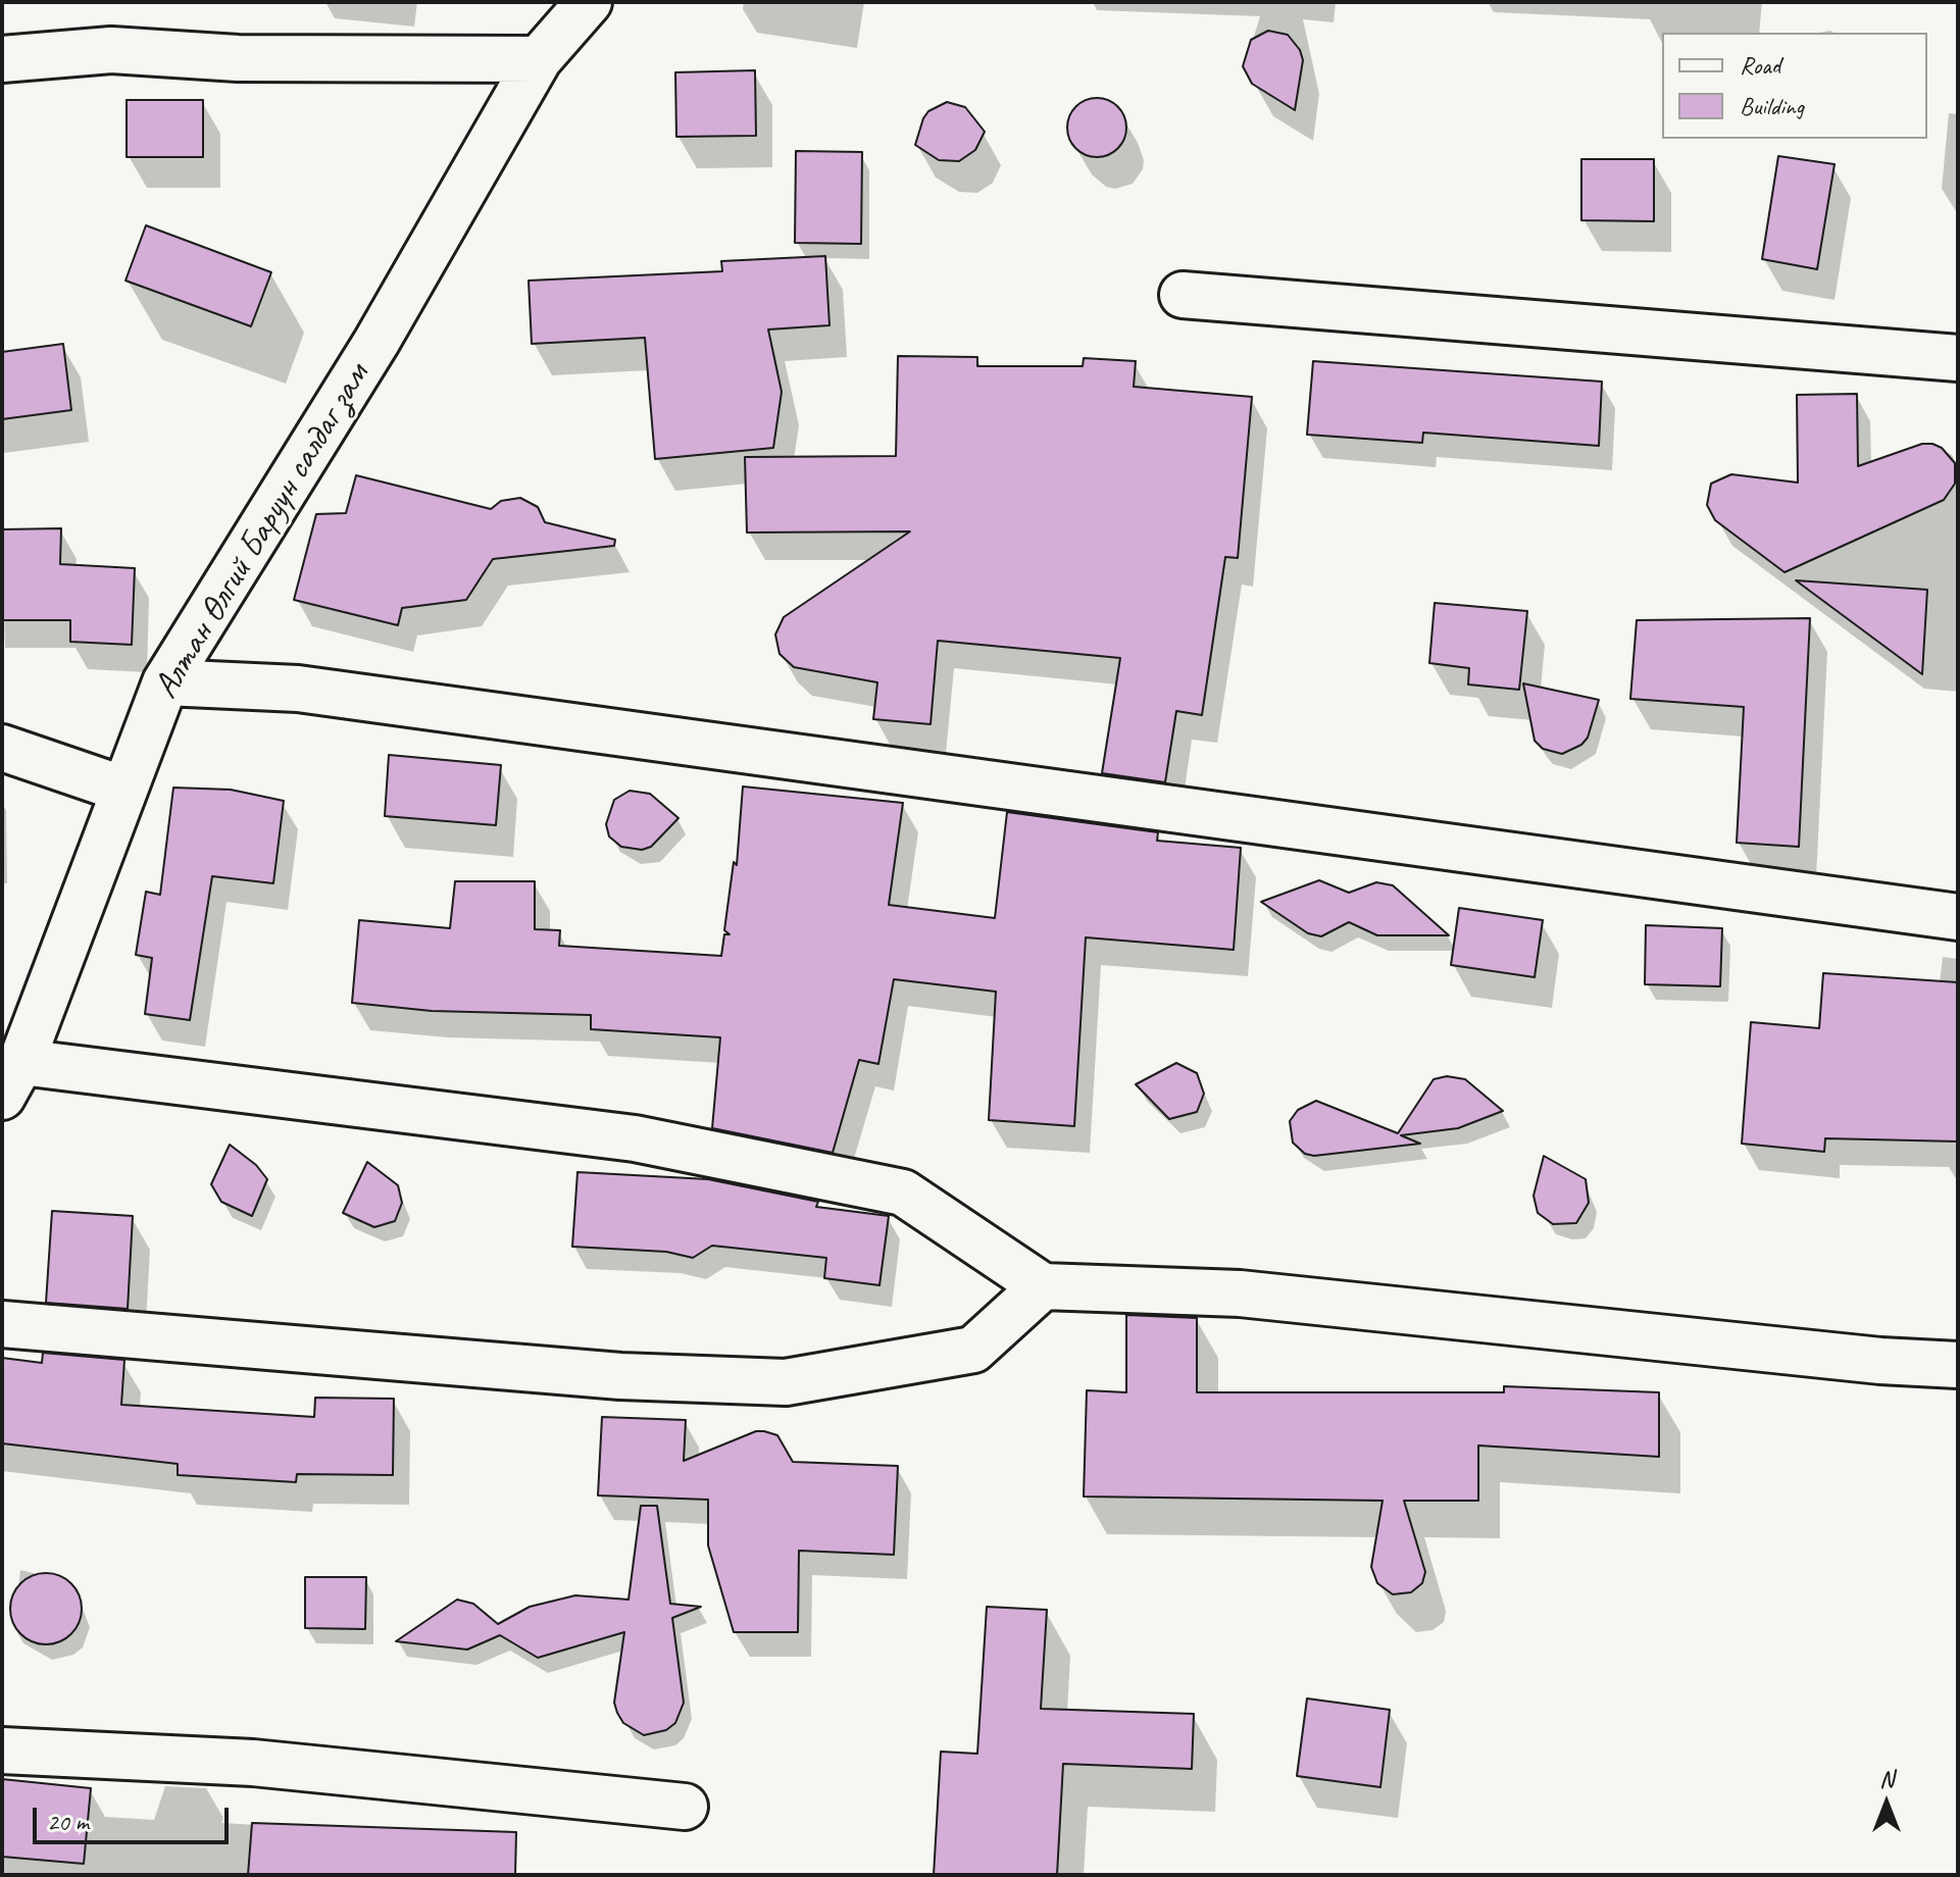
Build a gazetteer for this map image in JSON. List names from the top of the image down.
{
  "streets": {
    "street": ["Алтан Өлгий Баруун салдаг зам"]
  },
  "legend": ["Road", "Building"],
  "scale_bar": "20 m",
  "north": "top"
}
